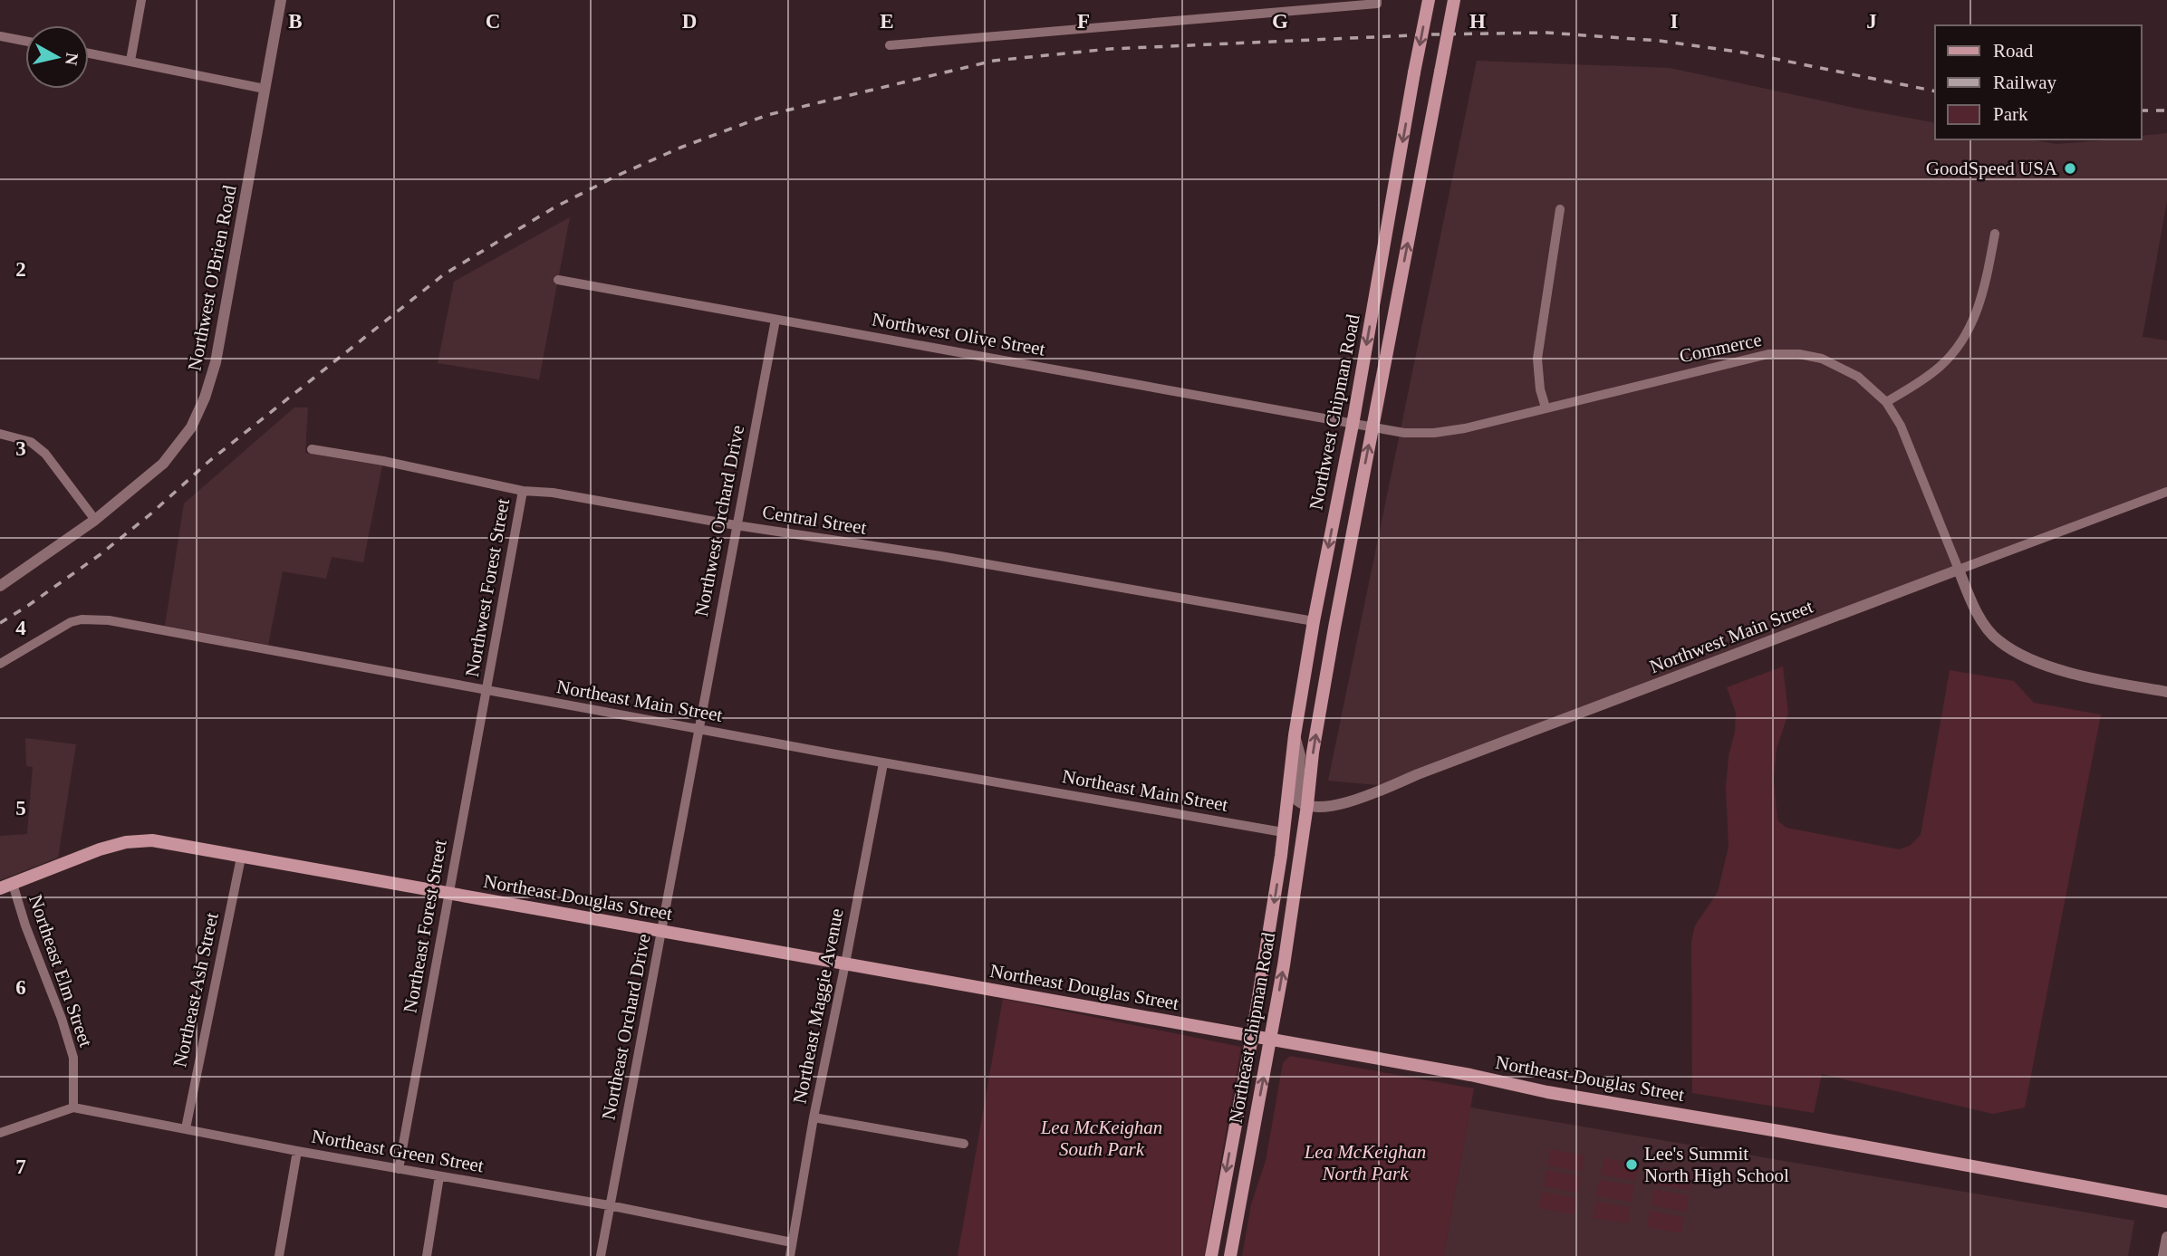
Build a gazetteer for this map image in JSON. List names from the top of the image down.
{
  "streets": {
    "main road": ["Northwest Chipman Road", "Northeast Douglas Street", "Northeast Chipman Road"],
    "street": [
      "Northwest O'Brien Road",
      "Northwest Olive Street",
      "Commerce",
      "Central Street",
      "Northwest Orchard Drive",
      "Northwest Forest Street",
      "Northwest Main Street",
      "Northeast Main Street",
      "Northeast Forest Street",
      "Northeast Elm Street",
      "Northeast Ash Street",
      "Northeast Maggie Avenue",
      "Northeast Orchard Drive",
      "Northeast Green Street"
    ]
  },
  "crossings": [
    ["Northwest Olive Street", "Commerce"],
    ["Northwest Olive Street", "Northwest Chipman Road"],
    ["Northwest Olive Street", "Northwest Orchard Drive"],
    ["Commerce", "Northwest Chipman Road"],
    ["Commerce", "Northwest Main Street"],
    ["Northwest Chipman Road", "Central Street"],
    ["Northwest Chipman Road", "Northwest Main Street"],
    ["Northwest Chipman Road", "Northeast Main Street"],
    ["Northwest Chipman Road", "Northeast Chipman Road"],
    ["Central Street", "Northwest Orchard Drive"],
    ["Central Street", "Northwest Forest Street"],
    ["Northwest Orchard Drive", "Northeast Main Street"],
    ["Northwest Orchard Drive", "Northeast Orchard Drive"],
    ["Northwest Forest Street", "Northeast Main Street"],
    ["Northwest Forest Street", "Northeast Forest Street"],
    ["Northwest Main Street", "Northeast Chipman Road"],
    ["Northeast Main Street", "Northeast Forest Street"],
    ["Northeast Main Street", "Northeast Maggie Avenue"],
    ["Northeast Main Street", "Northeast Orchard Drive"],
    ["Northeast Main Street", "Northeast Chipman Road"],
    ["Northeast Douglas Street", "Northeast Forest Street"],
    ["Northeast Douglas Street", "Northeast Elm Street"],
    ["Northeast Douglas Street", "Northeast Ash Street"],
    ["Northeast Douglas Street", "Northeast Maggie Avenue"],
    ["Northeast Douglas Street", "Northeast Orchard Drive"],
    ["Northeast Douglas Street", "Northeast Chipman Road"],
    ["Northeast Forest Street", "Northeast Green Street"],
    ["Northeast Elm Street", "Northeast Green Street"],
    ["Northeast Ash Street", "Northeast Green Street"],
    ["Northeast Maggie Avenue", "Northeast Green Street"],
    ["Northeast Orchard Drive", "Northeast Green Street"]
  ],
  "parks": ["Lea McKeighan South Park", "Lea McKeighan North Park"],
  "places": ["GoodSpeed USA", "Lee's Summit North High School"],
  "legend": ["Road", "Railway", "Park"],
  "north": "right",
  "grid": {
    "columns": [
      "B",
      "C",
      "D",
      "E",
      "F",
      "G",
      "H",
      "I",
      "J"
    ],
    "rows": [
      "2",
      "3",
      "4",
      "5",
      "6",
      "7"
    ]
  }
}
